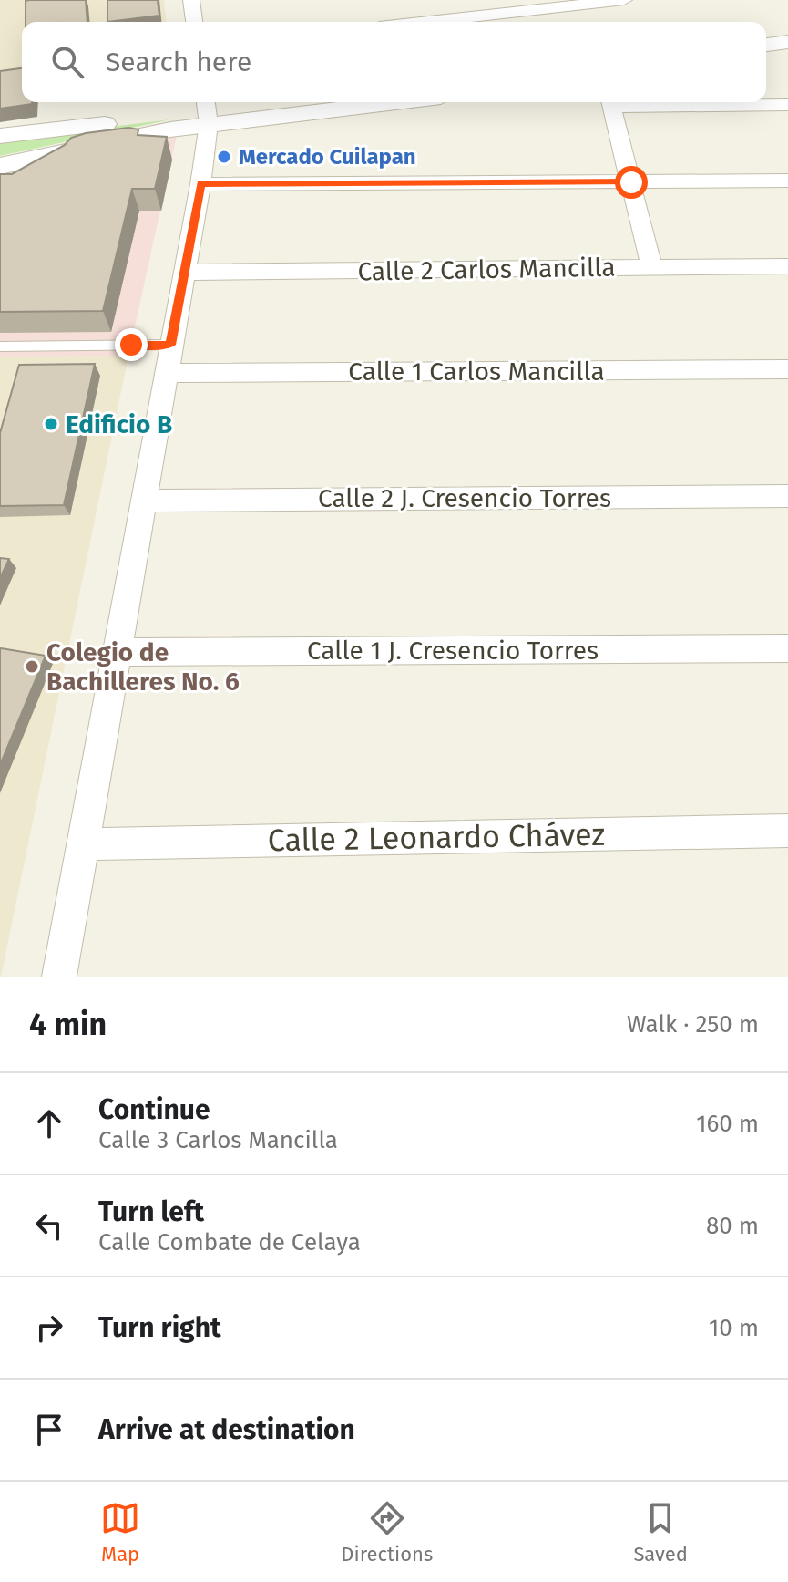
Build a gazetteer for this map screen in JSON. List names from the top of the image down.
{
  "streets": {
    "street": [
      "Calle 2 Carlos Mancilla",
      "Calle 1 Carlos Mancilla",
      "Calle 2 J. Cresencio Torres",
      "Calle 1 J. Cresencio Torres",
      "Calle 2 Leonardo Chávez"
    ]
  },
  "places": ["Mercado Cuilapan", "Edificio B", "Colegio de Bachilleres No. 6"],
  "page": {
    "search": "Search here",
    "heading": ["4 min", "Walk · 250 m"],
    "list": [
      ["Continue", "Calle 3 Carlos Mancilla", "160 m"],
      ["Turn left", "Calle Combate de Celaya", "80 m"],
      ["Turn right", "10 m"],
      "Arrive at destination"
    ],
    "nav": ["Map", "Directions", "Saved"]
  }
}
